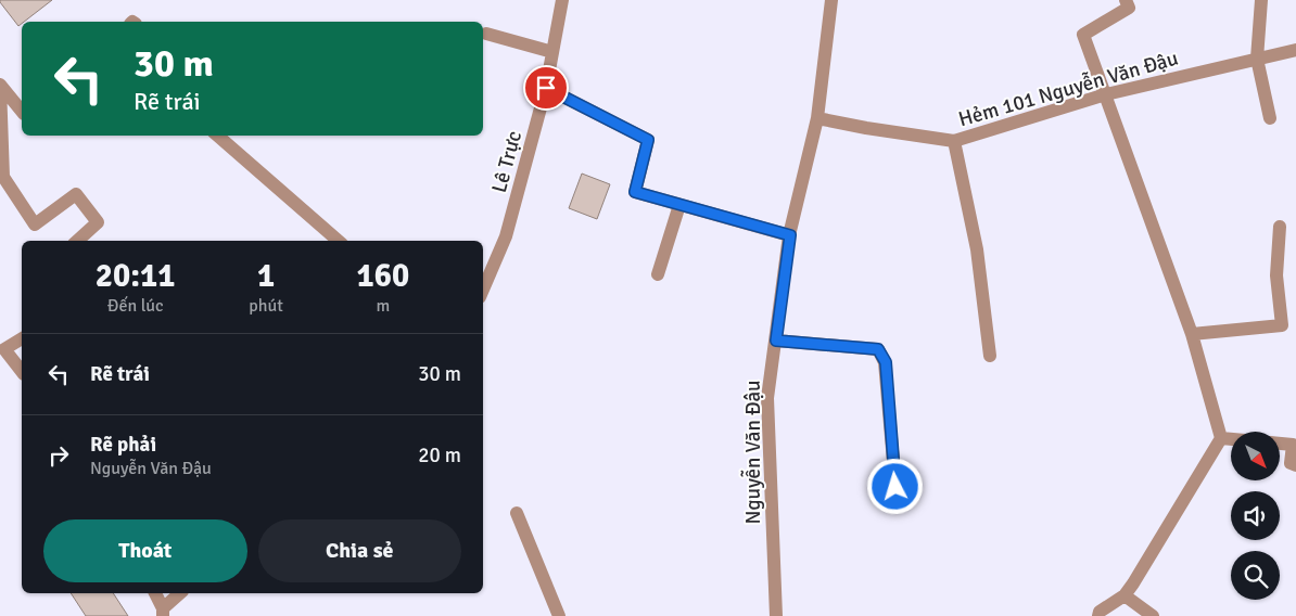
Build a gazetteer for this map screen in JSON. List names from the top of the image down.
{
  "streets": {
    "street": ["Hẻm 101 Nguyễn Văn Đậu", "Lê Trực", "Nguyễn Văn Đậu"]
  },
  "crossings": [
    ["Hẻm 101 Nguyễn Văn Đậu", "Nguyễn Văn Đậu"]
  ],
  "north": "bottom right",
  "page": {
    "turn": ["30 m", "Rẽ trái"],
    "eta": [
      "20:11",
      "Đến lúc",
      "1",
      "phút",
      "160",
      "m"
    ],
    "list": [
      {
        "name": "Rẽ trái",
        "value": "30 m"
      },
      {
        "name": "Rẽ phải",
        "note": "Nguyễn Văn Đậu",
        "value": "20 m"
      }
    ],
    "buttons": ["Thoát", "Chia sẻ"]
  }
}
